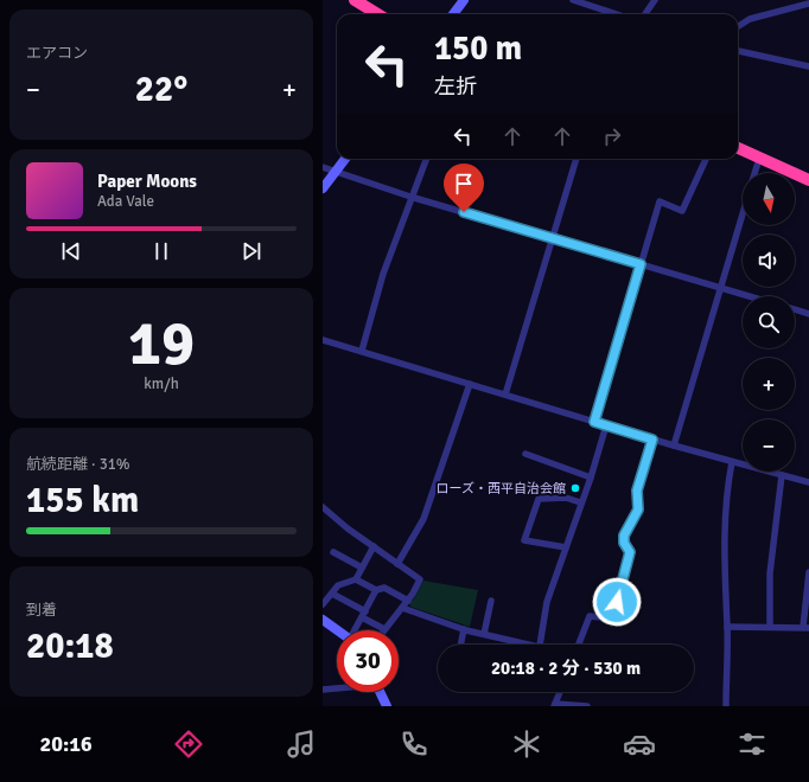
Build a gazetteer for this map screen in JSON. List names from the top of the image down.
{
  "places": ["ローズ・西平自治会館"],
  "north": "bottom",
  "page": {
    "tile": [
      "エアコン",
      ["19", "km/h"],
      ["航続距離 · 31%", "155 km"],
      ["到着", "20:18"]
    ],
    "turn": ["150 m", "左折"],
    "heat": ["−", "22°", "+"],
    "song": ["Paper Moons", "Ada Vale"],
    "map_buttons": ["+", "−"],
    "limit": "30",
    "trip": "20:18 · 2 分 · 530 m",
    "tabs": "20:16"
  }
}
